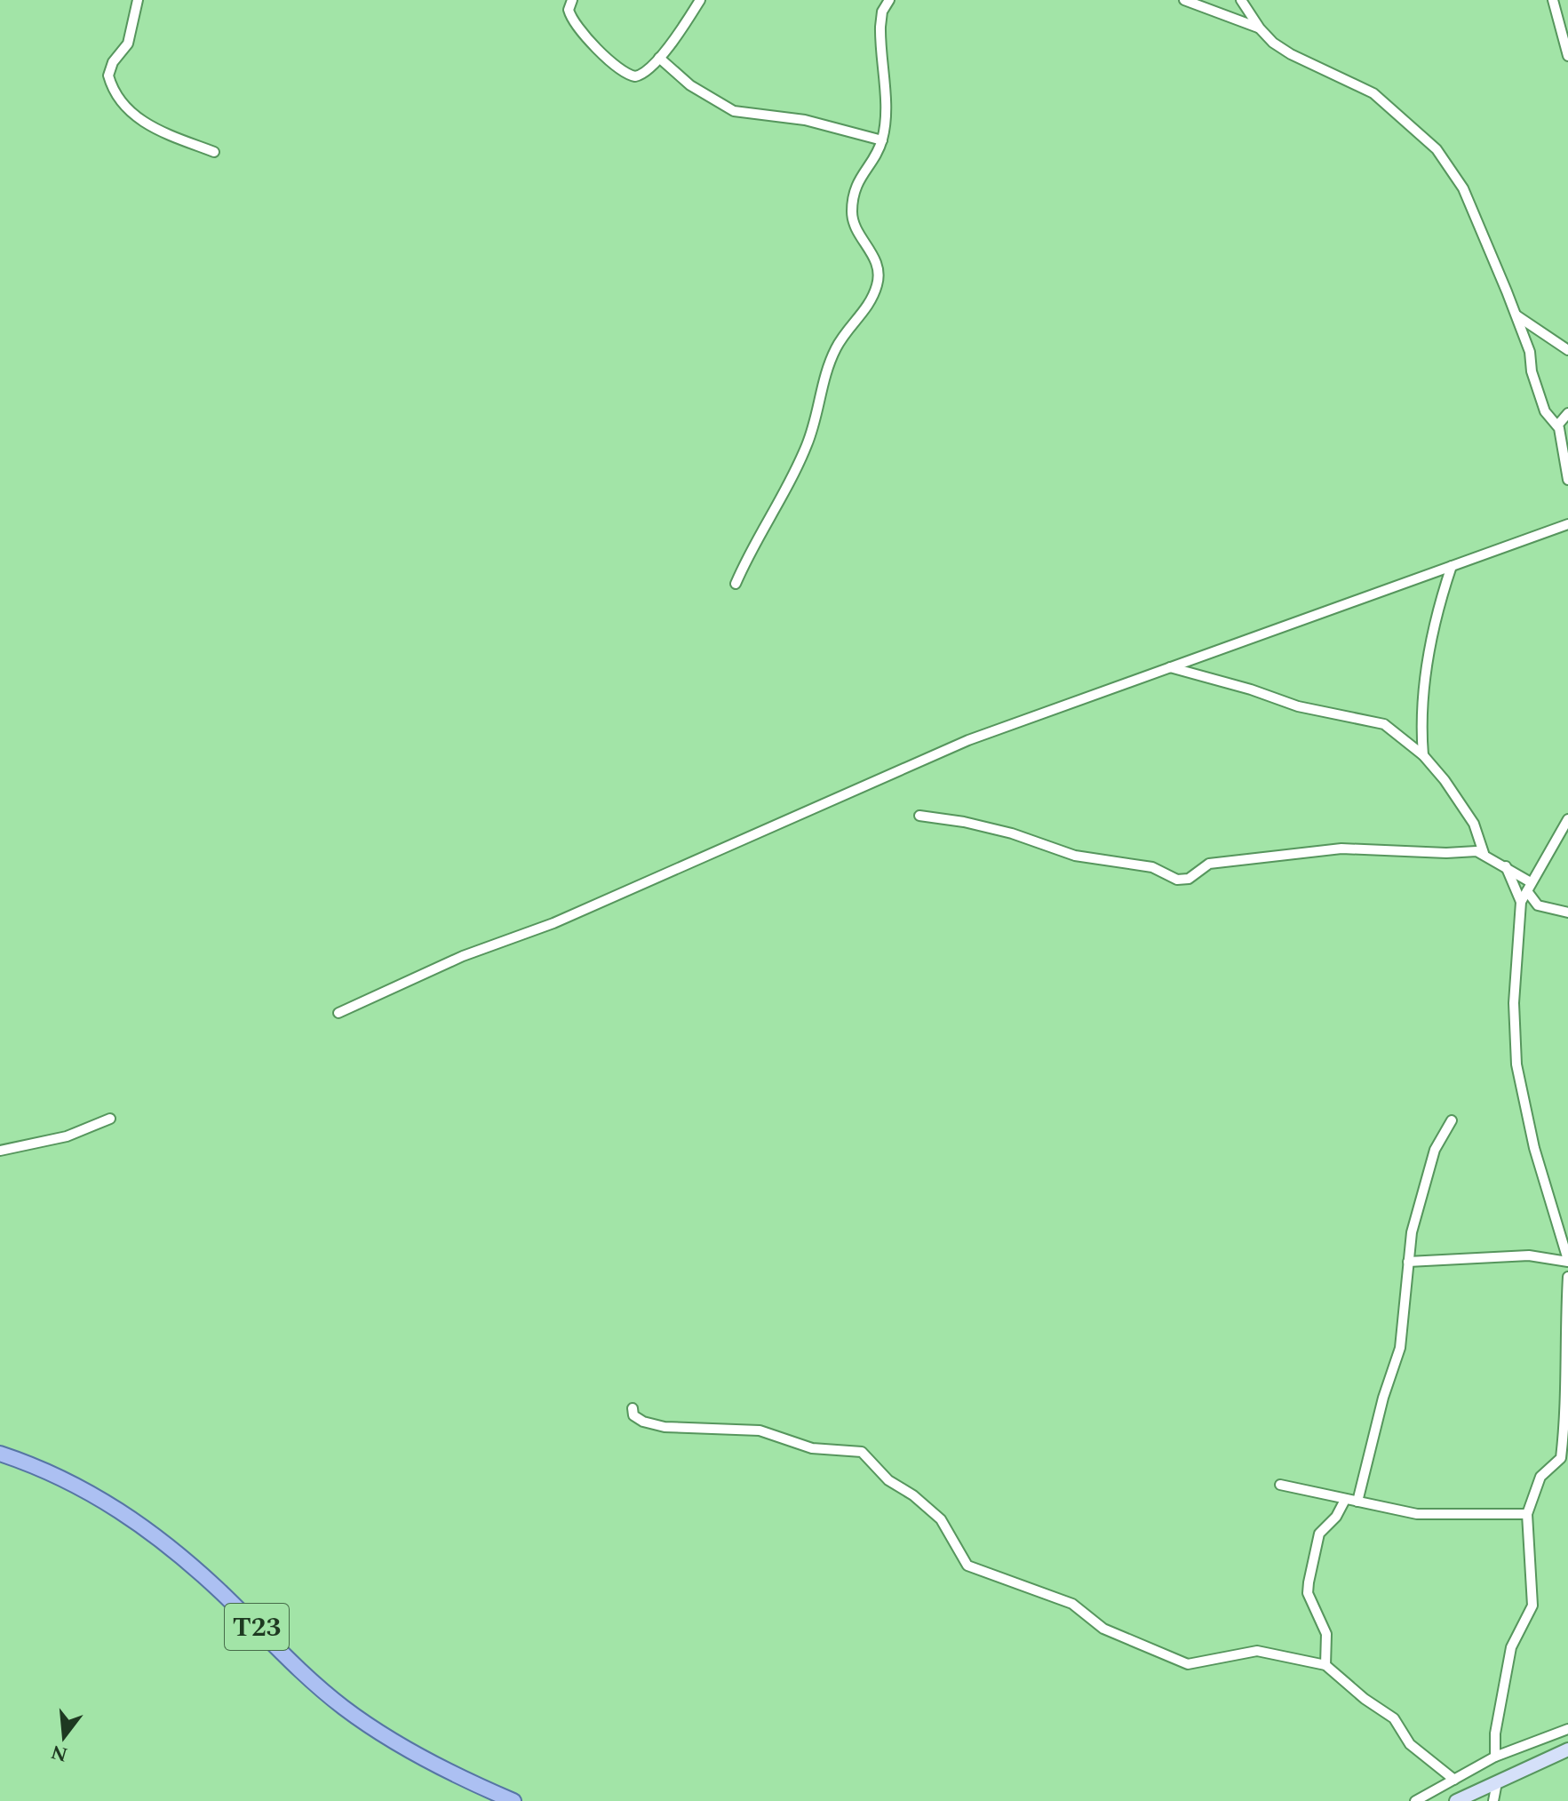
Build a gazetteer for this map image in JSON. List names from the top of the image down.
{
  "streets": {
    "main road": ["T23"]
  },
  "north": "bottom"
}
